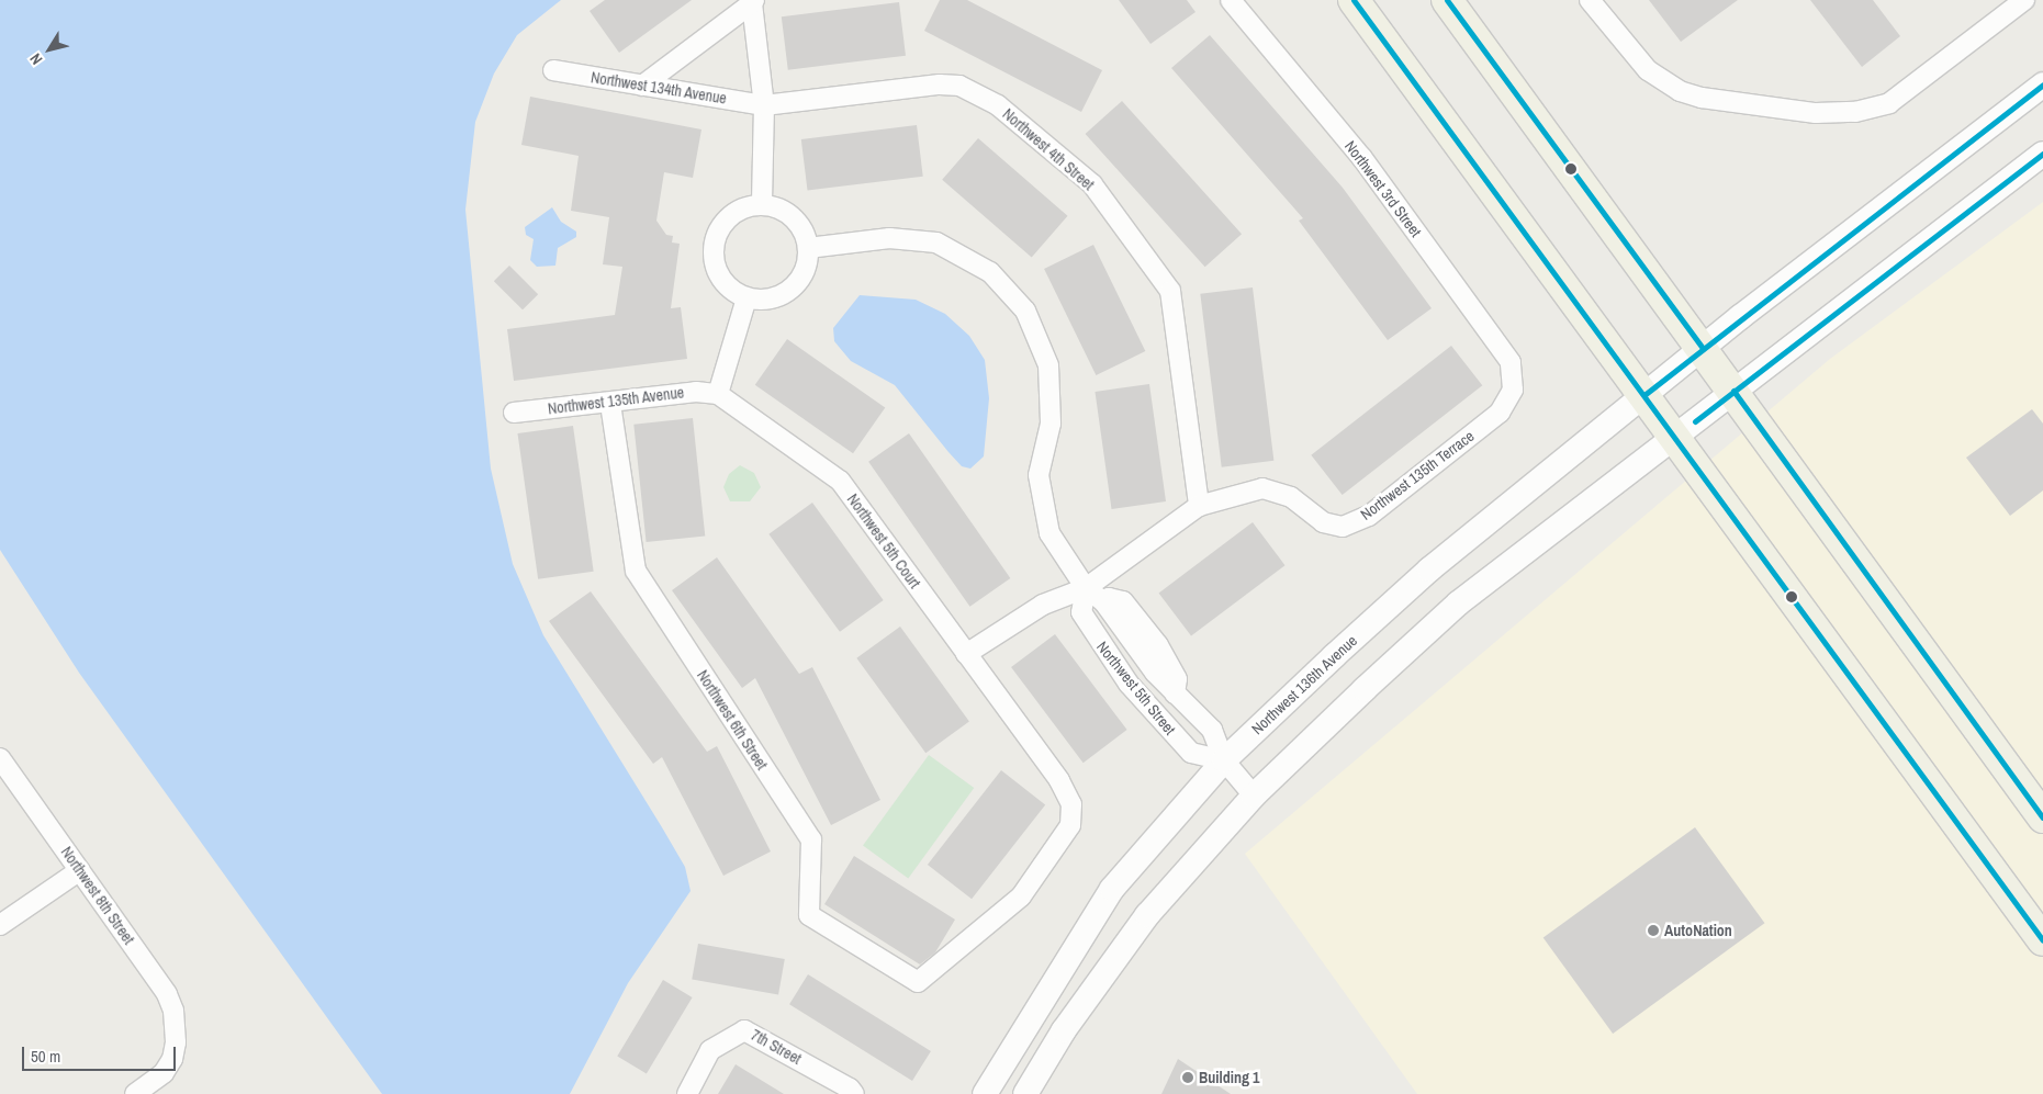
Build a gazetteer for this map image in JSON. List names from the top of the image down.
{
  "streets": {
    "street": [
      "Northwest 134th Avenue",
      "Northwest 4th Street",
      "Northwest 3rd Street",
      "Northwest 135th Avenue",
      "Northwest 135th Terrace",
      "Northwest 5th Court",
      "Northwest 136th Avenue",
      "Northwest 5th Street",
      "Northwest 6th Street",
      "Northwest 8th Street",
      "7th Street"
    ]
  },
  "crossings": [
    ["Northwest 134th Avenue", "Northwest 4th Street"],
    ["Northwest 4th Street", "Northwest 135th Terrace"],
    ["Northwest 3rd Street", "Northwest 135th Terrace"],
    ["Northwest 135th Avenue", "Northwest 5th Court"],
    ["Northwest 135th Avenue", "Northwest 6th Street"],
    ["Northwest 135th Terrace", "Northwest 5th Court"],
    ["Northwest 135th Terrace", "Northwest 5th Street"],
    ["Northwest 5th Court", "Northwest 6th Street"],
    ["Northwest 136th Avenue", "Northwest 5th Street"]
  ],
  "places": ["AutoNation", "Building 1"],
  "scale_bar": "50 m",
  "north": "bottom left"
}
